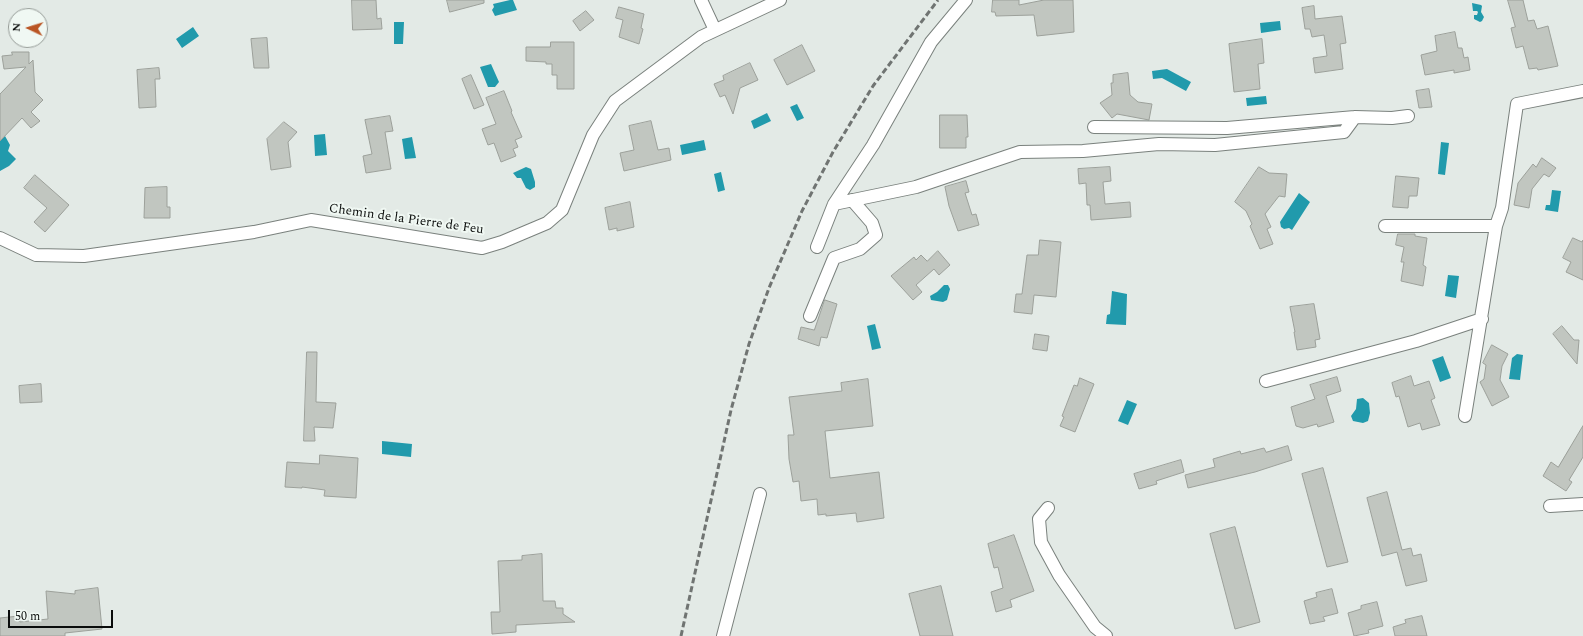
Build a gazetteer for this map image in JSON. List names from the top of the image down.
{
  "streets": {
    "street": ["Chemin de la Pierre de Feu"]
  },
  "scale_bar": "50 m",
  "north": "left"
}
